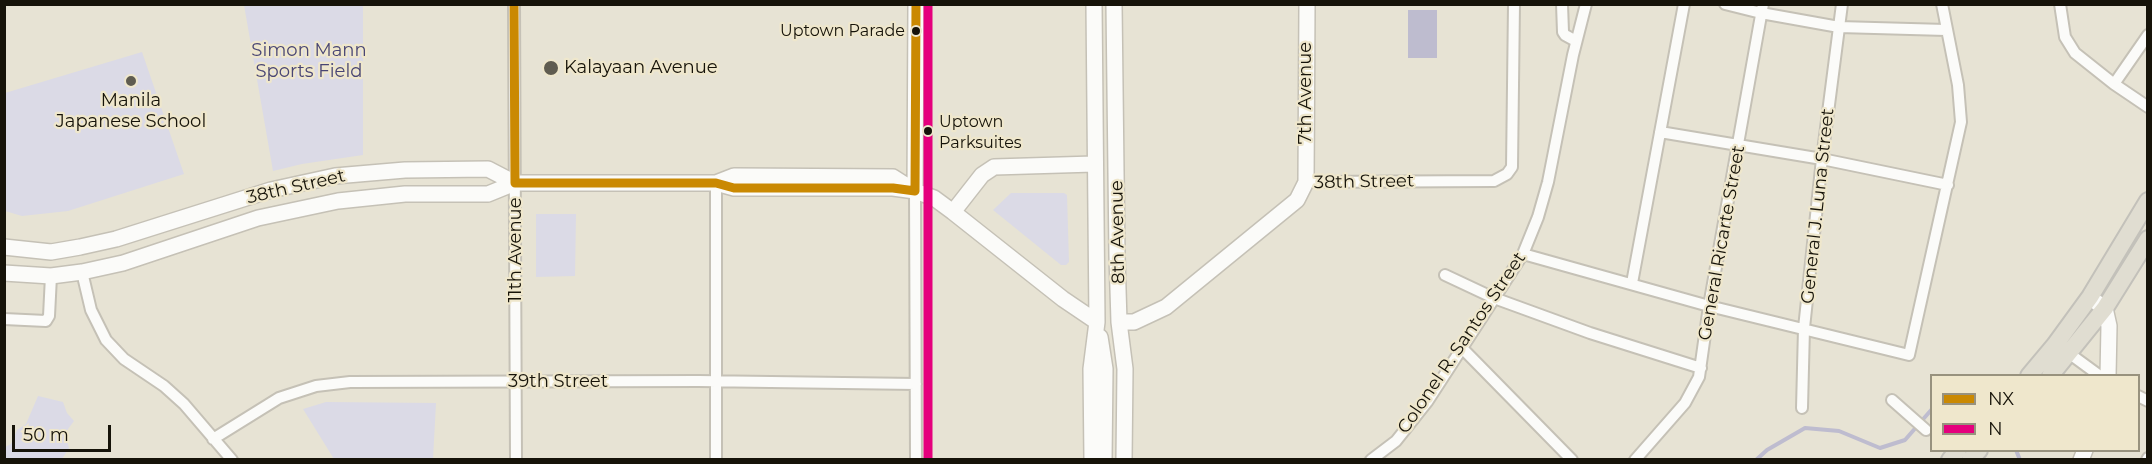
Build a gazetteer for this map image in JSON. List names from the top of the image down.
{
  "streets": {
    "main road": ["7th Avenue", "38th Street", "8th Avenue"],
    "street": [
      "General J. Luna Street",
      "General Ricarte Street",
      "11th Avenue",
      "Colonel R. Santos Street",
      "39th Street"
    ]
  },
  "crossings": [
    ["7th Avenue", "38th Street"],
    ["38th Street", "8th Avenue"],
    ["38th Street", "11th Avenue"],
    ["11th Avenue", "39th Street"]
  ],
  "parks": ["Simon Mann Sports Field"],
  "places": [
    "Uptown Parade",
    "Kalayaan Avenue",
    "Manila Japanese School",
    "Uptown Parksuites"
  ],
  "lines": ["transit line NX", "transit line N"],
  "legend": ["NX", "N"],
  "scale_bar": "50 m"
}
